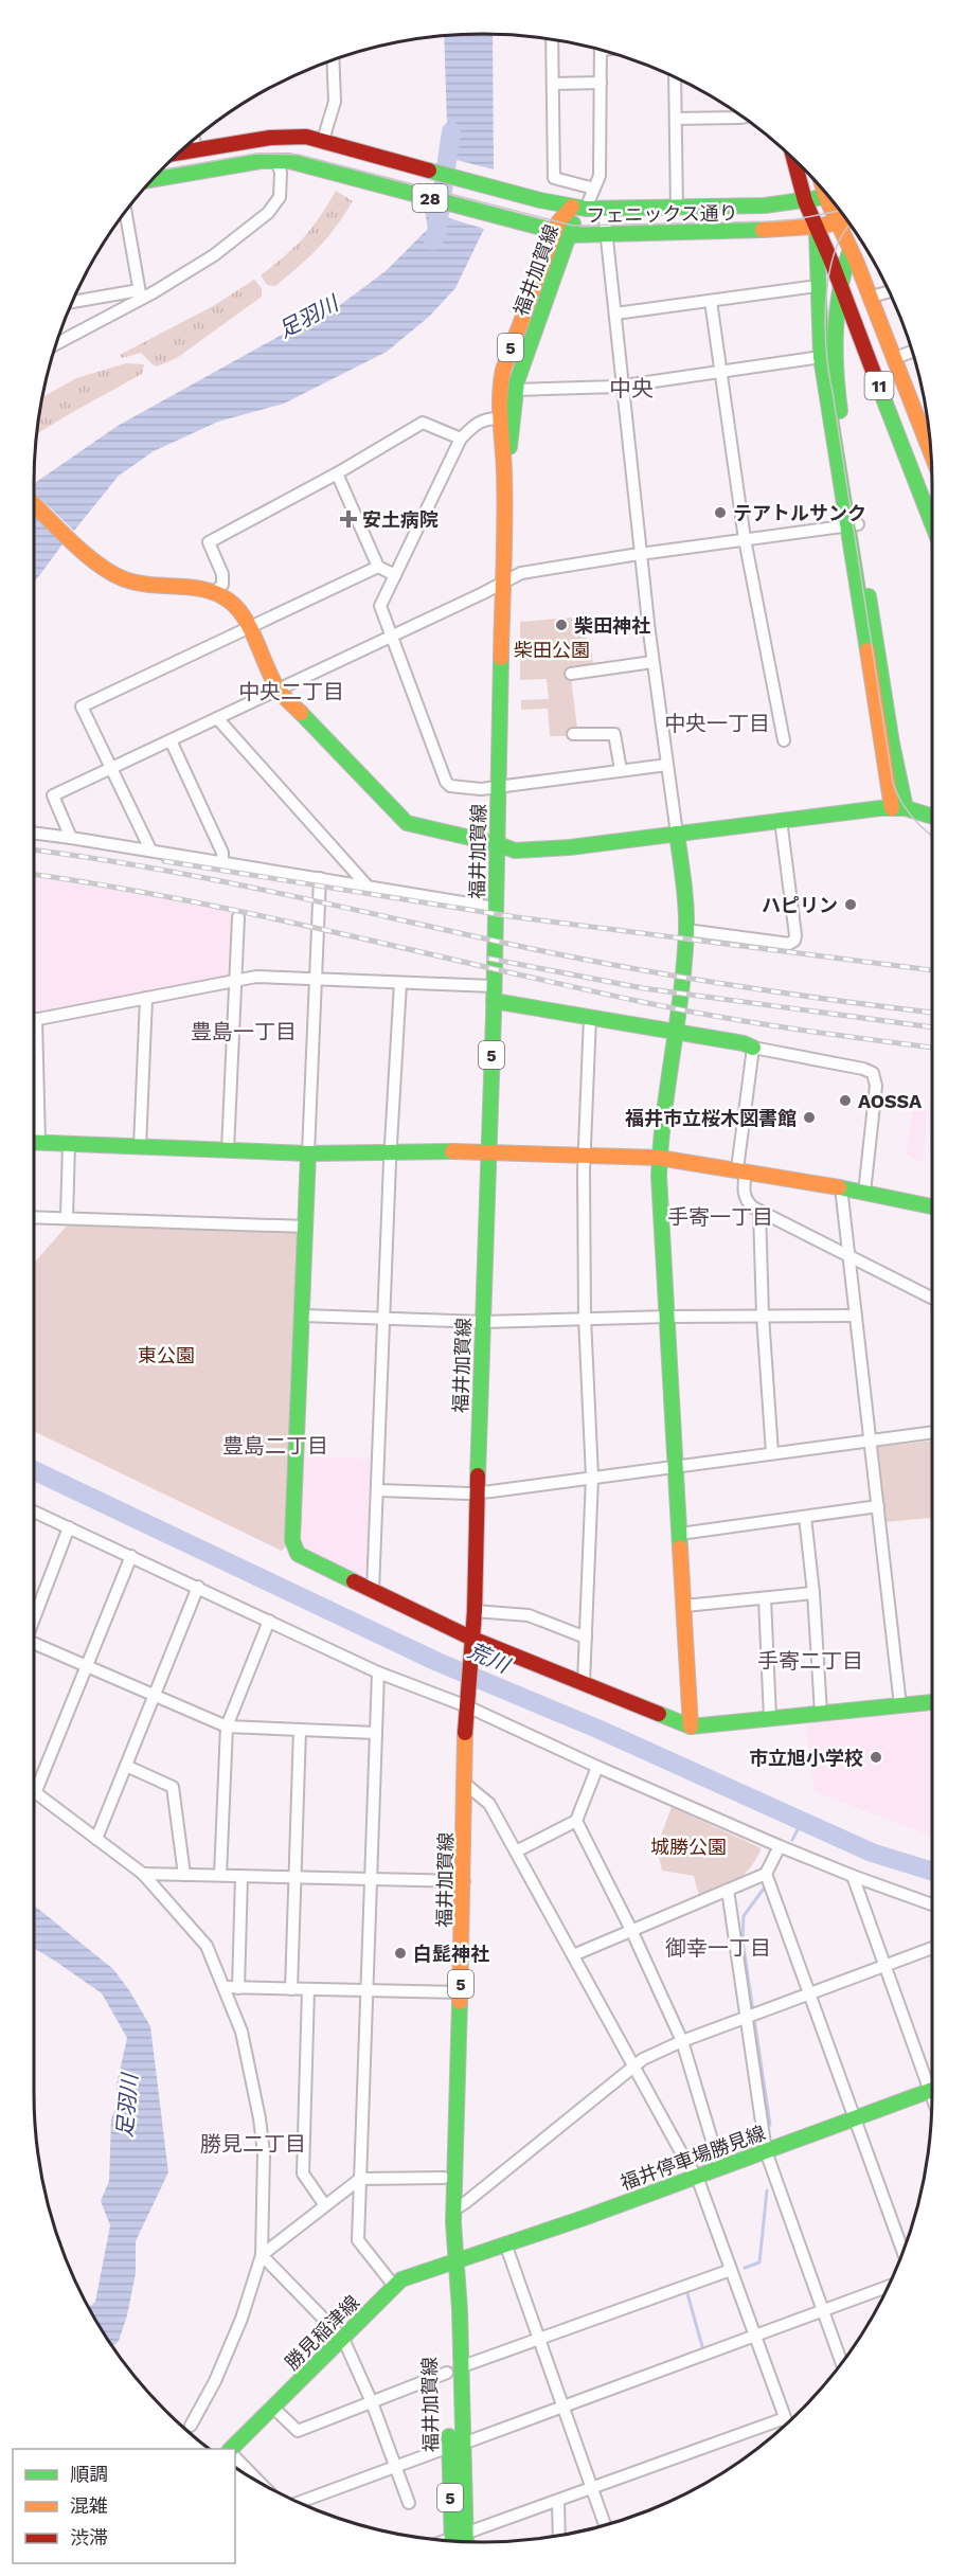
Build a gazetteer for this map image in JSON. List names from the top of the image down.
{
  "streets": {
    "main road": [
      "28",
      "フェニックス通り",
      "福井加賀線",
      "5",
      "11",
      "福井停車場勝見線",
      "勝見稲津線"
    ]
  },
  "crossings": [
    ["フェニックス通り", "福井加賀線"],
    ["フェニックス通り", "11"],
    ["福井加賀線", "福井停車場勝見線"],
    ["福井加賀線", "勝見稲津線"],
    ["福井停車場勝見線", "勝見稲津線"]
  ],
  "districts": [
    "中央",
    "中央二丁目",
    "中央一丁目",
    "豊島一丁目",
    "手寄一丁目",
    "豊島二丁目",
    "手寄二丁目",
    "御幸一丁目",
    "勝見二丁目"
  ],
  "water": ["足羽川", "荒川"],
  "parks": ["柴田公園", "東公園", "城勝公園"],
  "places": {
    "other": [
      "テアトルサンク",
      "柴田神社",
      "ハピリン",
      "AOSSA",
      "福井市立桜木図書館",
      "市立旭小学校",
      "白髭神社"
    ],
    "health": ["安土病院"]
  },
  "legend": ["順調", "混雑", "渋滞"]
}
